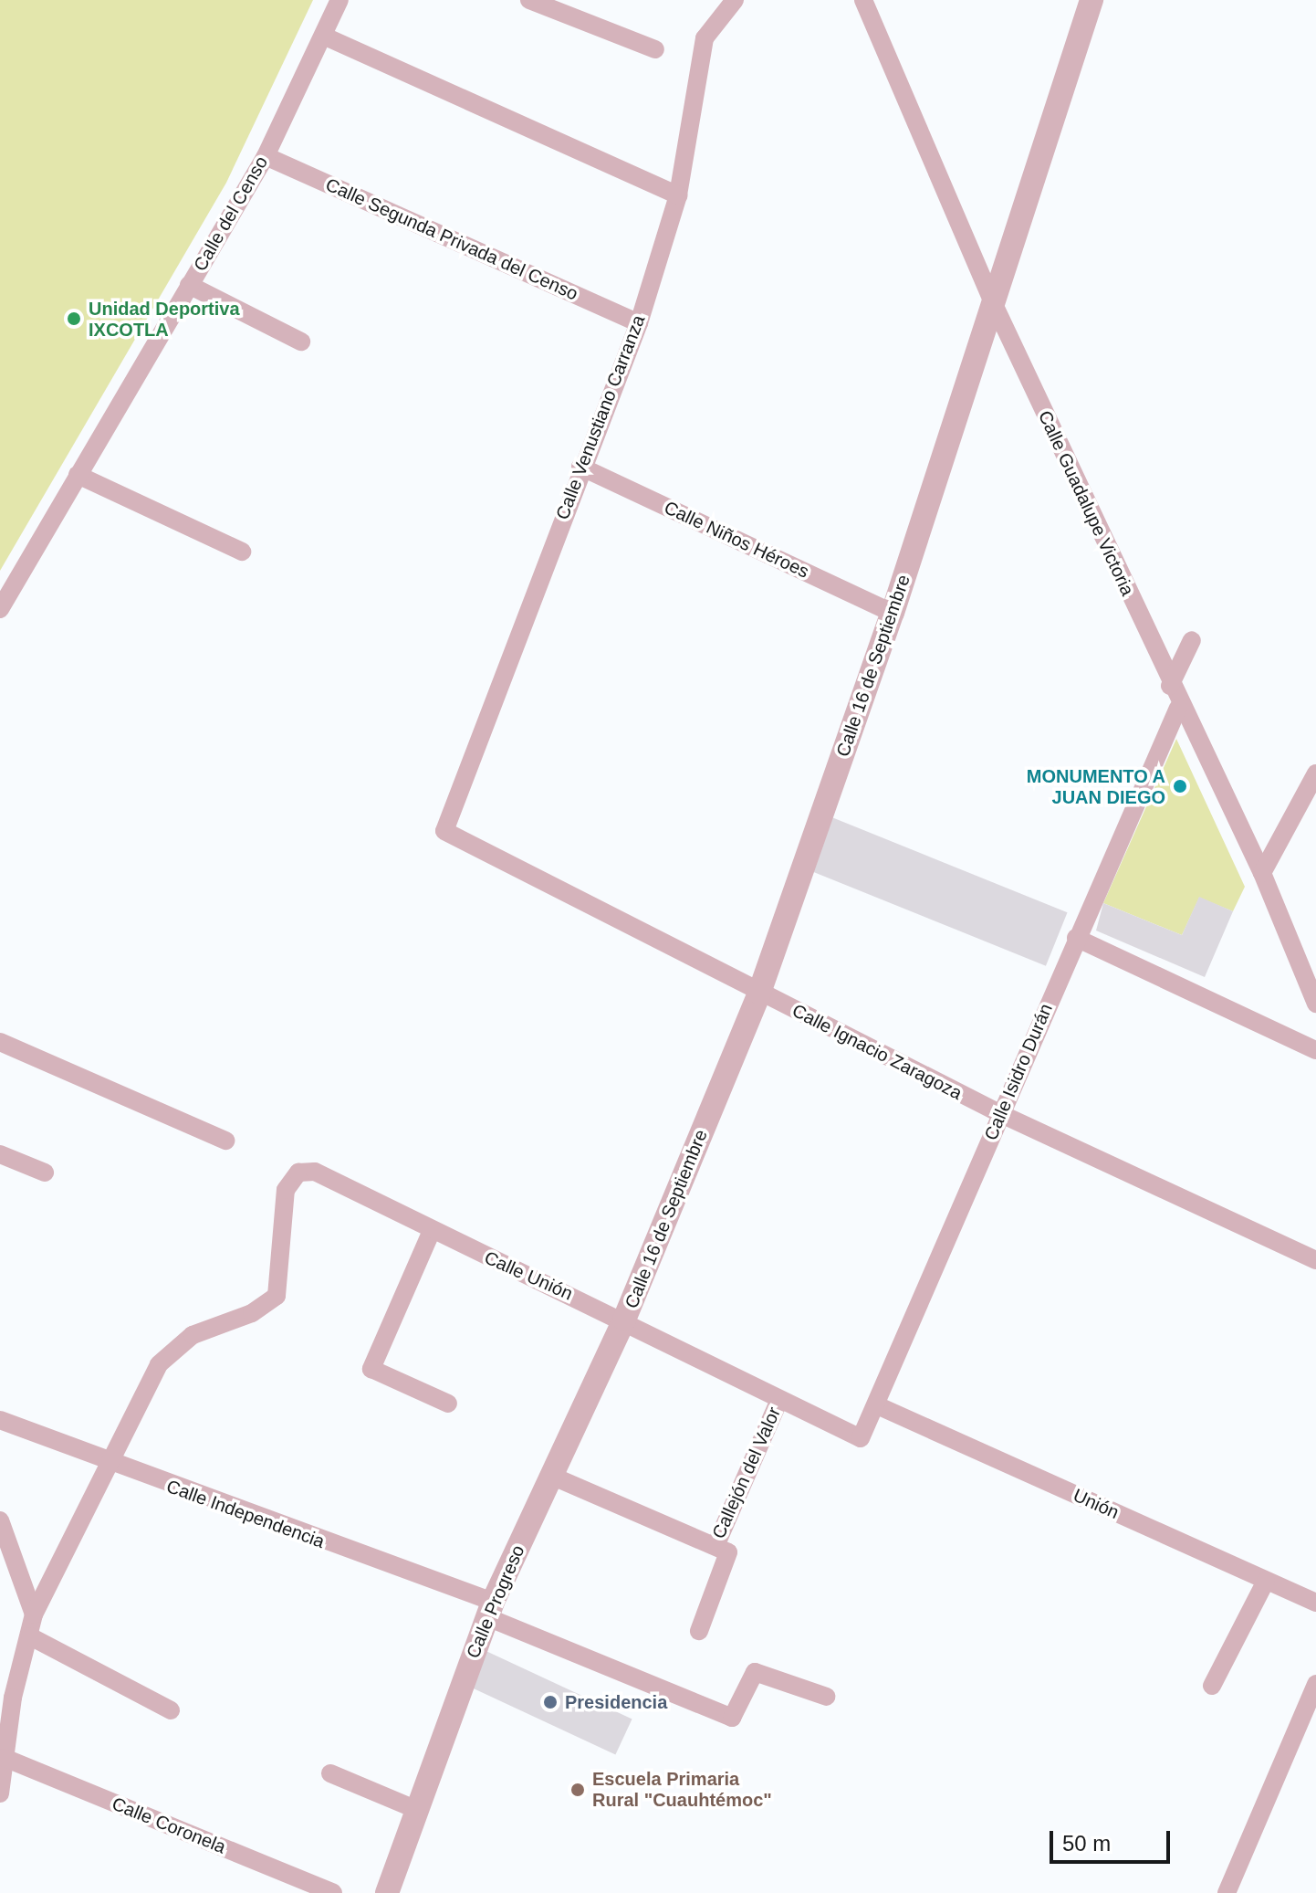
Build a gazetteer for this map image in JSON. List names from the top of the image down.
{
  "streets": {
    "street": [
      "Calle del Censo",
      "Calle Segunda Privada del Censo",
      "Calle Venustiano Carranza",
      "Calle Guadalupe Victoria",
      "Calle Niños Héroes",
      "Calle 16 de Septiembre",
      "Calle Ignacio Zaragoza",
      "Calle Isidro Durán",
      "Calle Unión",
      "Callejón del Valor",
      "Unión",
      "Calle Independencia",
      "Calle Progreso",
      "Calle Coronela"
    ]
  },
  "crossings": [
    ["Calle del Censo", "Calle Segunda Privada del Censo"],
    ["Calle Segunda Privada del Censo", "Calle Venustiano Carranza"],
    ["Calle Venustiano Carranza", "Calle Niños Héroes"],
    ["Calle Venustiano Carranza", "Calle Ignacio Zaragoza"],
    ["Calle Guadalupe Victoria", "Calle 16 de Septiembre"],
    ["Calle Guadalupe Victoria", "Calle Isidro Durán"],
    ["Calle Niños Héroes", "Calle 16 de Septiembre"],
    ["Calle 16 de Septiembre", "Calle Ignacio Zaragoza"],
    ["Calle 16 de Septiembre", "Calle Unión"],
    ["Calle 16 de Septiembre", "Calle Progreso"],
    ["Calle Ignacio Zaragoza", "Calle Isidro Durán"],
    ["Calle Isidro Durán", "Callejón del Valor"],
    ["Calle Isidro Durán", "Unión"],
    ["Calle Unión", "Calle Independencia"],
    ["Calle Unión", "Calle Progreso"],
    ["Callejón del Valor", "Calle Progreso"],
    ["Calle Independencia", "Calle Progreso"]
  ],
  "places": [
    "Unidad Deportiva IXCOTLA",
    "MONUMENTO A JUAN DIEGO",
    "Presidencia",
    "Escuela Primaria Rural \"Cuauhtémoc\""
  ],
  "scale_bar": "50 m"
}
